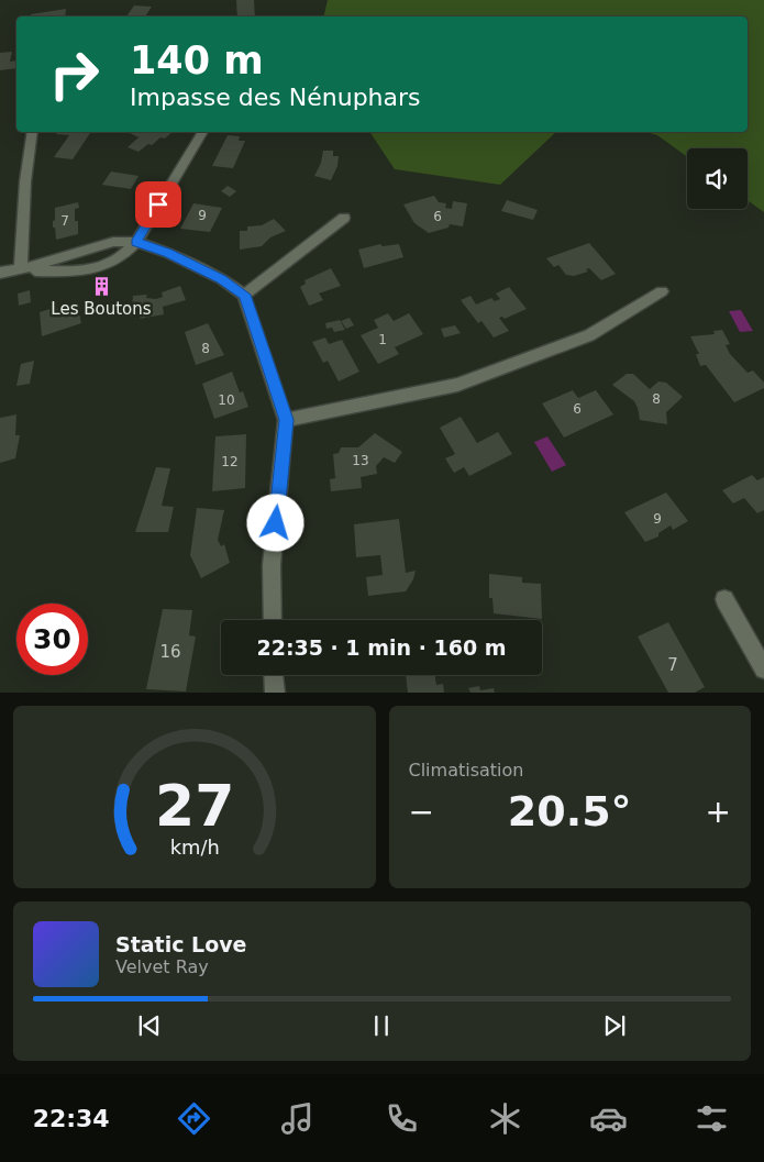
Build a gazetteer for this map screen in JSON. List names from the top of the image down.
{
  "places": {
    "building": ["Les Boutons"]
  },
  "house_numbers": [
    "9",
    "6",
    "7",
    "1",
    "8",
    "8",
    "10",
    "6",
    "13",
    "12",
    "9",
    "16",
    "7"
  ],
  "page": {
    "turn": ["140 m", "Impasse des Nénuphars"],
    "limit": "30",
    "trip": "22:35 · 1 min · 160 m",
    "tile": "Climatisation",
    "heat": ["−", "20.5°", "+"],
    "song": ["Static Love", "Velvet Ray"],
    "tabs": "22:34",
    "gauge": ["27", "km/h"]
  }
}
